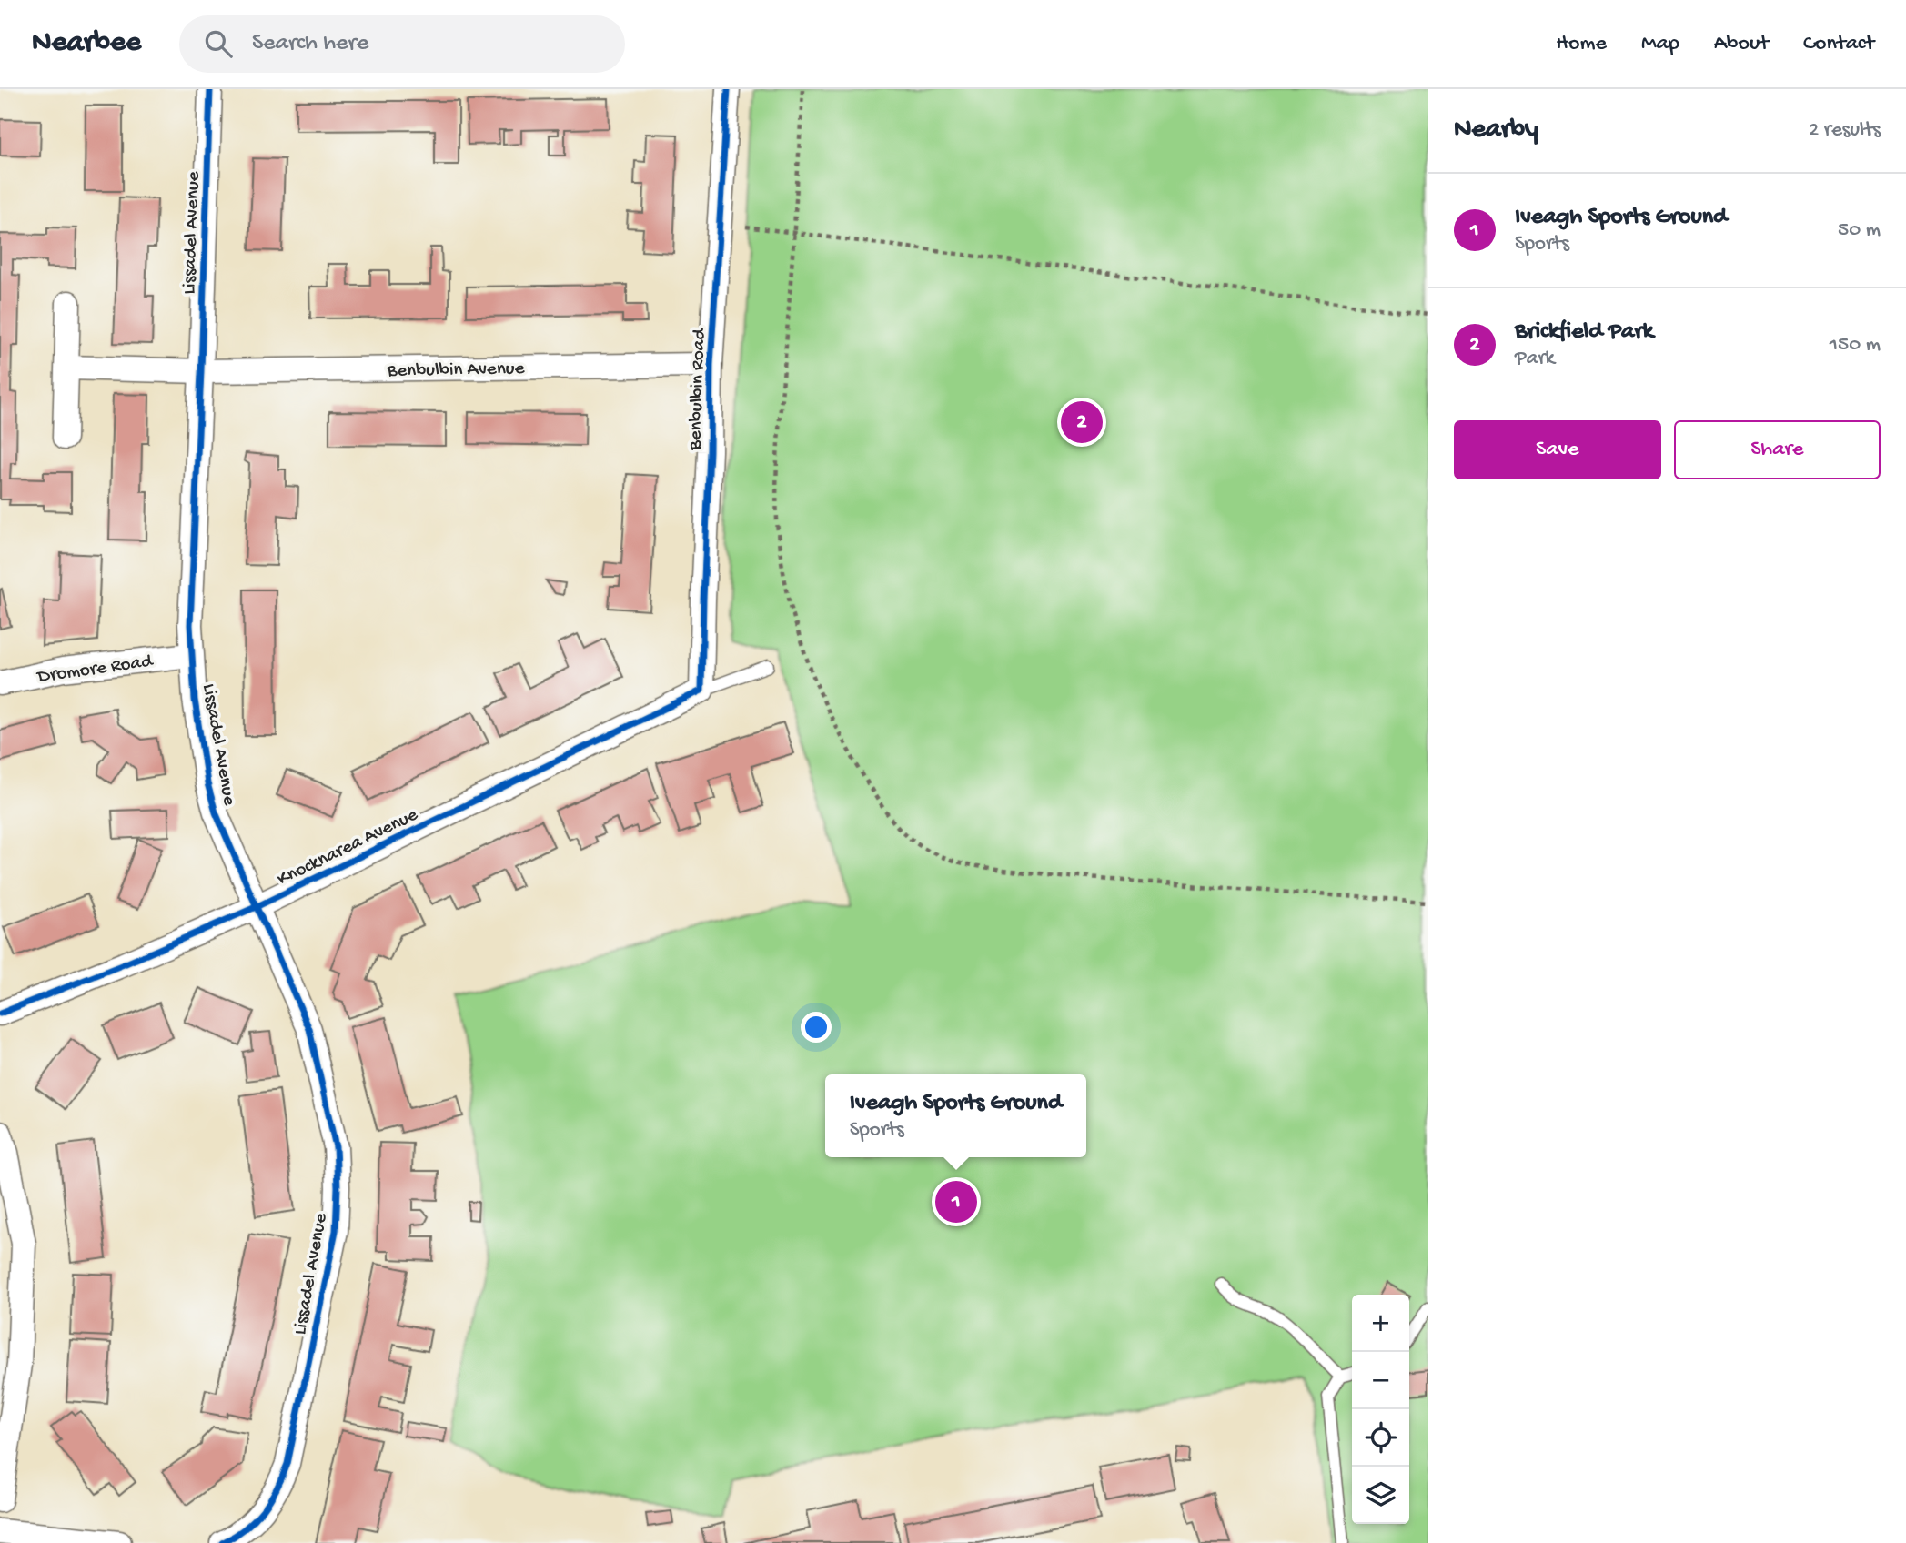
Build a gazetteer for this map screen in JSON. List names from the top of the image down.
{
  "streets": {
    "street": [
      "Lissadel Avenue",
      "Benbulbin Avenue",
      "Benbulbin Road",
      "Dromore Road",
      "Knocknarea Avenue"
    ]
  },
  "crossings": [
    ["Lissadel Avenue", "Benbulbin Avenue"],
    ["Lissadel Avenue", "Dromore Road"],
    ["Lissadel Avenue", "Knocknarea Avenue"],
    ["Benbulbin Avenue", "Benbulbin Road"],
    ["Benbulbin Road", "Knocknarea Avenue"]
  ],
  "page": {
    "header": "Nearbee",
    "search": "Search here",
    "nav": [
      "Home",
      "Map",
      "About",
      "Contact"
    ],
    "heading": ["Nearby", "2 results"],
    "list": [
      {
        "mark": "1",
        "name": "Iveagh Sports Ground",
        "note": "Sports",
        "value": "50 m"
      },
      {
        "mark": "2",
        "name": "Brickfield Park",
        "note": "Park",
        "value": "150 m"
      }
    ],
    "pins": ["2", "1"],
    "buttons": ["Save", "Share"],
    "popup": ["Iveagh Sports Ground", "Sports"],
    "map_buttons": ["+", "−"]
  }
}
